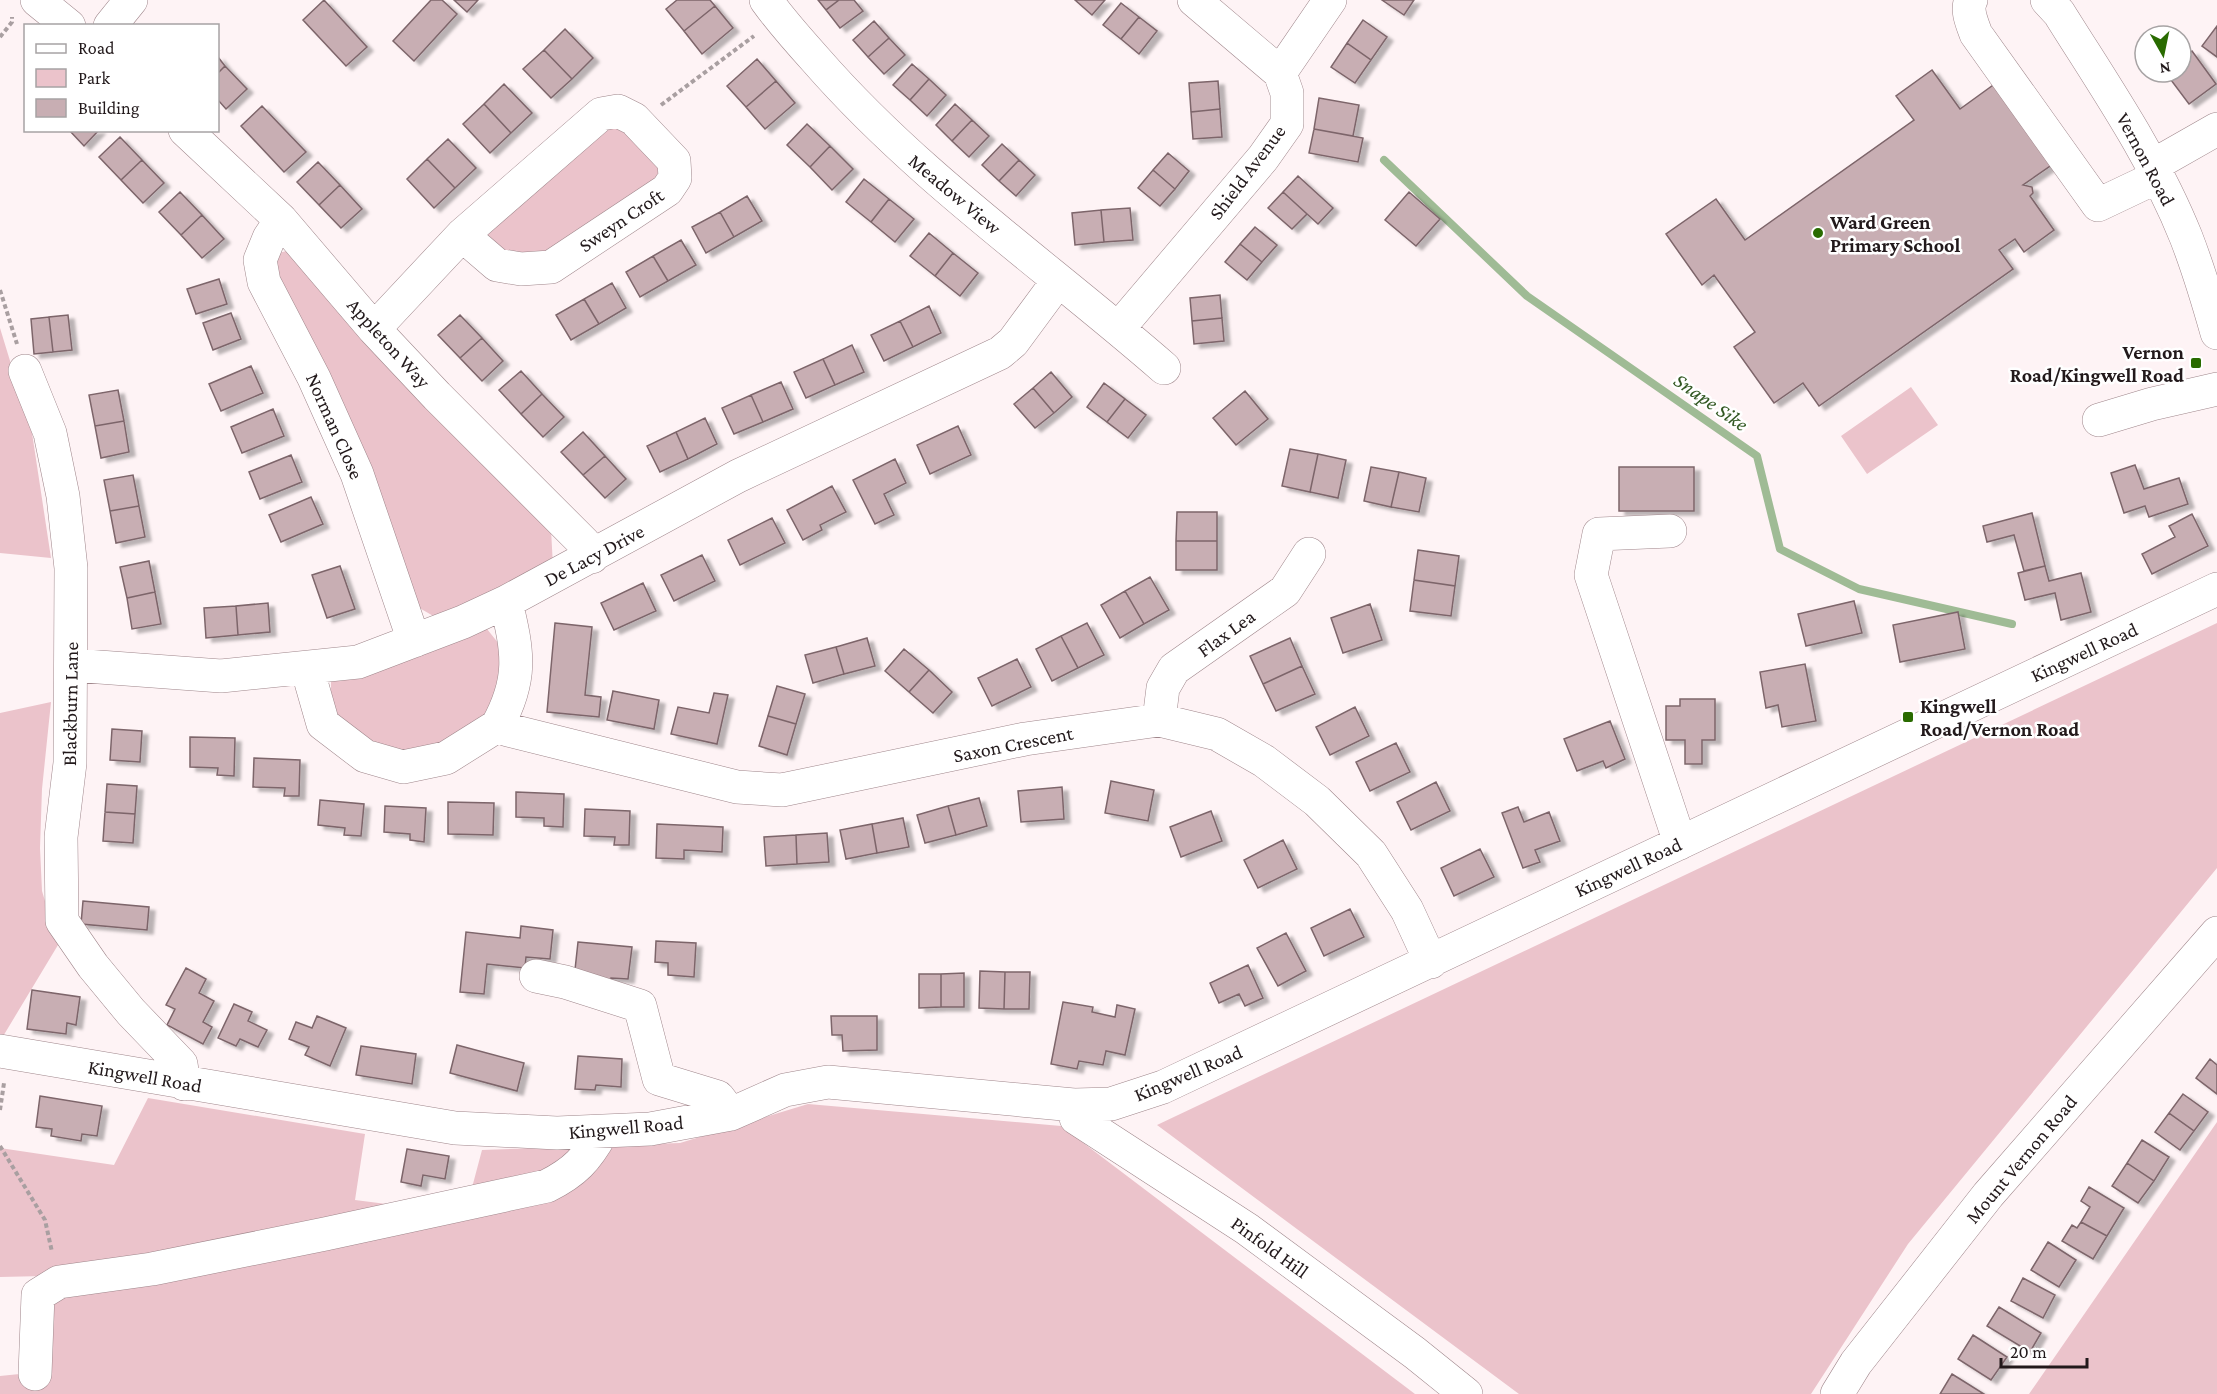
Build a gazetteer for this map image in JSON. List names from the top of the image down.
{
  "streets": {
    "street": [
      "Vernon Road",
      "Shield Avenue",
      "Meadow View",
      "Sweyn Croft",
      "Appleton Way",
      "Norman Close",
      "De Lacy Drive",
      "Flax Lea",
      "Kingwell Road",
      "Blackburn Lane",
      "Saxon Crescent",
      "Mount Vernon Road",
      "Pinfold Hill"
    ]
  },
  "crossings": [
    ["Shield Avenue", "Meadow View"],
    ["Meadow View", "De Lacy Drive"],
    ["Sweyn Croft", "Appleton Way"],
    ["Appleton Way", "Norman Close"],
    ["Appleton Way", "De Lacy Drive"],
    ["Norman Close", "De Lacy Drive"],
    ["De Lacy Drive", "Blackburn Lane"],
    ["Flax Lea", "Saxon Crescent"],
    ["Kingwell Road", "Blackburn Lane"],
    ["Kingwell Road", "Saxon Crescent"],
    ["Kingwell Road", "Pinfold Hill"]
  ],
  "water": ["Snape Sike"],
  "places": {
    "other": ["Ward Green Primary School"],
    "transit": ["Vernon Road/Kingwell Road", "Kingwell Road/Vernon Road"]
  },
  "legend": ["Road", "Park", "Building"],
  "scale_bar": "20 m",
  "north": "bottom"
}
